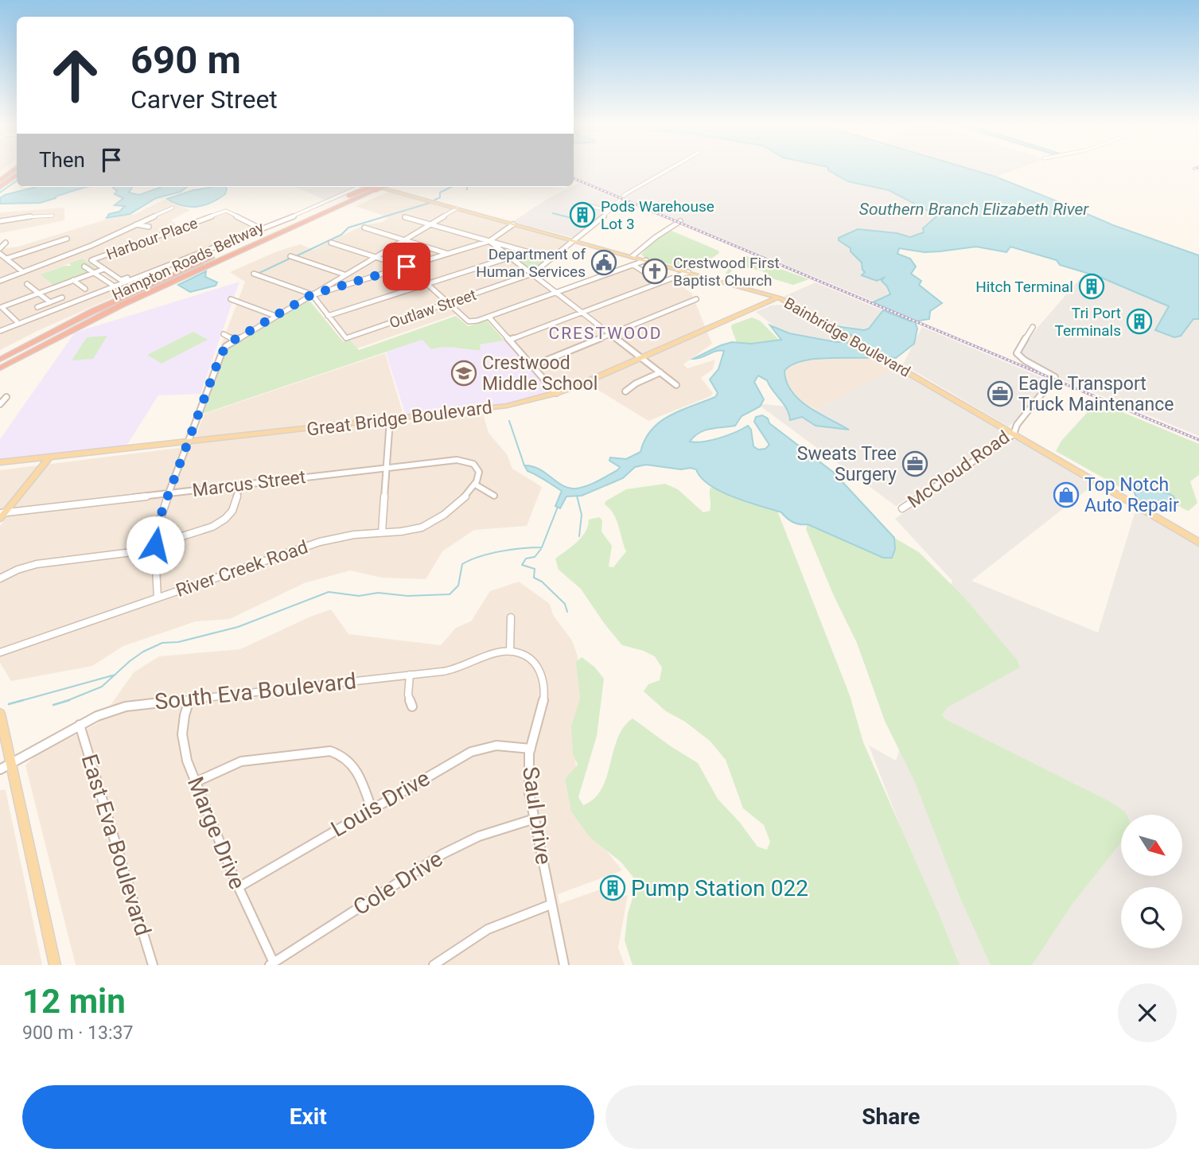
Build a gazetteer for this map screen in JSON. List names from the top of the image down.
{
  "streets": {
    "highway": ["Hampton Roads Beltway"],
    "main road": ["Bainbridge Boulevard", "Great Bridge Boulevard"],
    "street": [
      "Harbour Place",
      "Outlaw Street",
      "McCloud Road",
      "Marcus Street",
      "River Creek Road",
      "South Eva Boulevard",
      "Louis Drive",
      "Saul Drive",
      "Marge Drive",
      "East Eva Boulevard",
      "Cole Drive"
    ]
  },
  "crossings": [
    ["Outlaw Street", "Bainbridge Boulevard"],
    ["Bainbridge Boulevard", "Great Bridge Boulevard"],
    ["Bainbridge Boulevard", "McCloud Road"],
    ["Marcus Street", "River Creek Road"],
    ["South Eva Boulevard", "Saul Drive"],
    ["South Eva Boulevard", "Marge Drive"],
    ["South Eva Boulevard", "East Eva Boulevard"],
    ["Louis Drive", "Saul Drive"],
    ["Louis Drive", "Marge Drive"],
    ["Saul Drive", "Cole Drive"],
    ["Marge Drive", "Cole Drive"]
  ],
  "districts": ["CRESTWOOD"],
  "water": ["Southern Branch Elizabeth River"],
  "places": {
    "building": [
      "Pods Warehouse Lot 3",
      "Hitch Terminal",
      "Tri Port Terminals",
      "Pump Station 022"
    ],
    "public building": ["Department of Human Services"],
    "church": ["Crestwood First Baptist Church"],
    "school or university": ["Crestwood Middle School"],
    "office": ["Eagle Transport Truck Maintenance", "Sweats Tree Surgery"],
    "shop": ["Top Notch Auto Repair"]
  },
  "north": "bottom right",
  "page": {
    "turn": ["690 m", "Carver Street"],
    "then": "Then",
    "heading": ["12 min", "900 m · 13:37"],
    "buttons": ["Exit", "Share"]
  }
}
